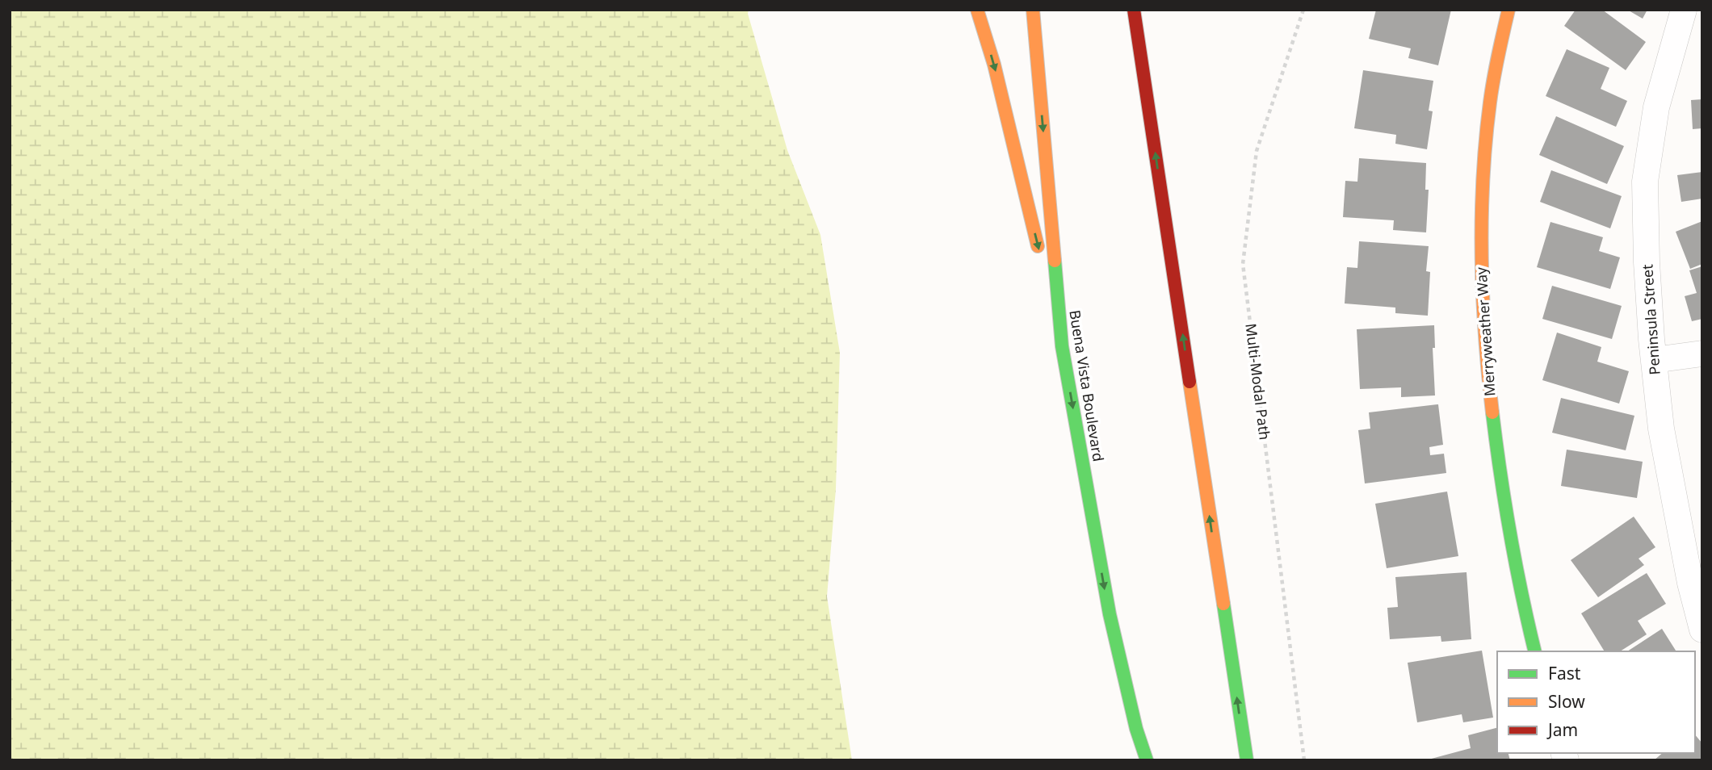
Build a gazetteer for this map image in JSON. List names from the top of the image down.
{
  "streets": {
    "main road": ["Merryweather Way", "Buena Vista Boulevard"],
    "street": ["Peninsula Street"],
    "path": ["Multi-Modal Path"]
  },
  "legend": ["Fast", "Slow", "Jam"]
}
